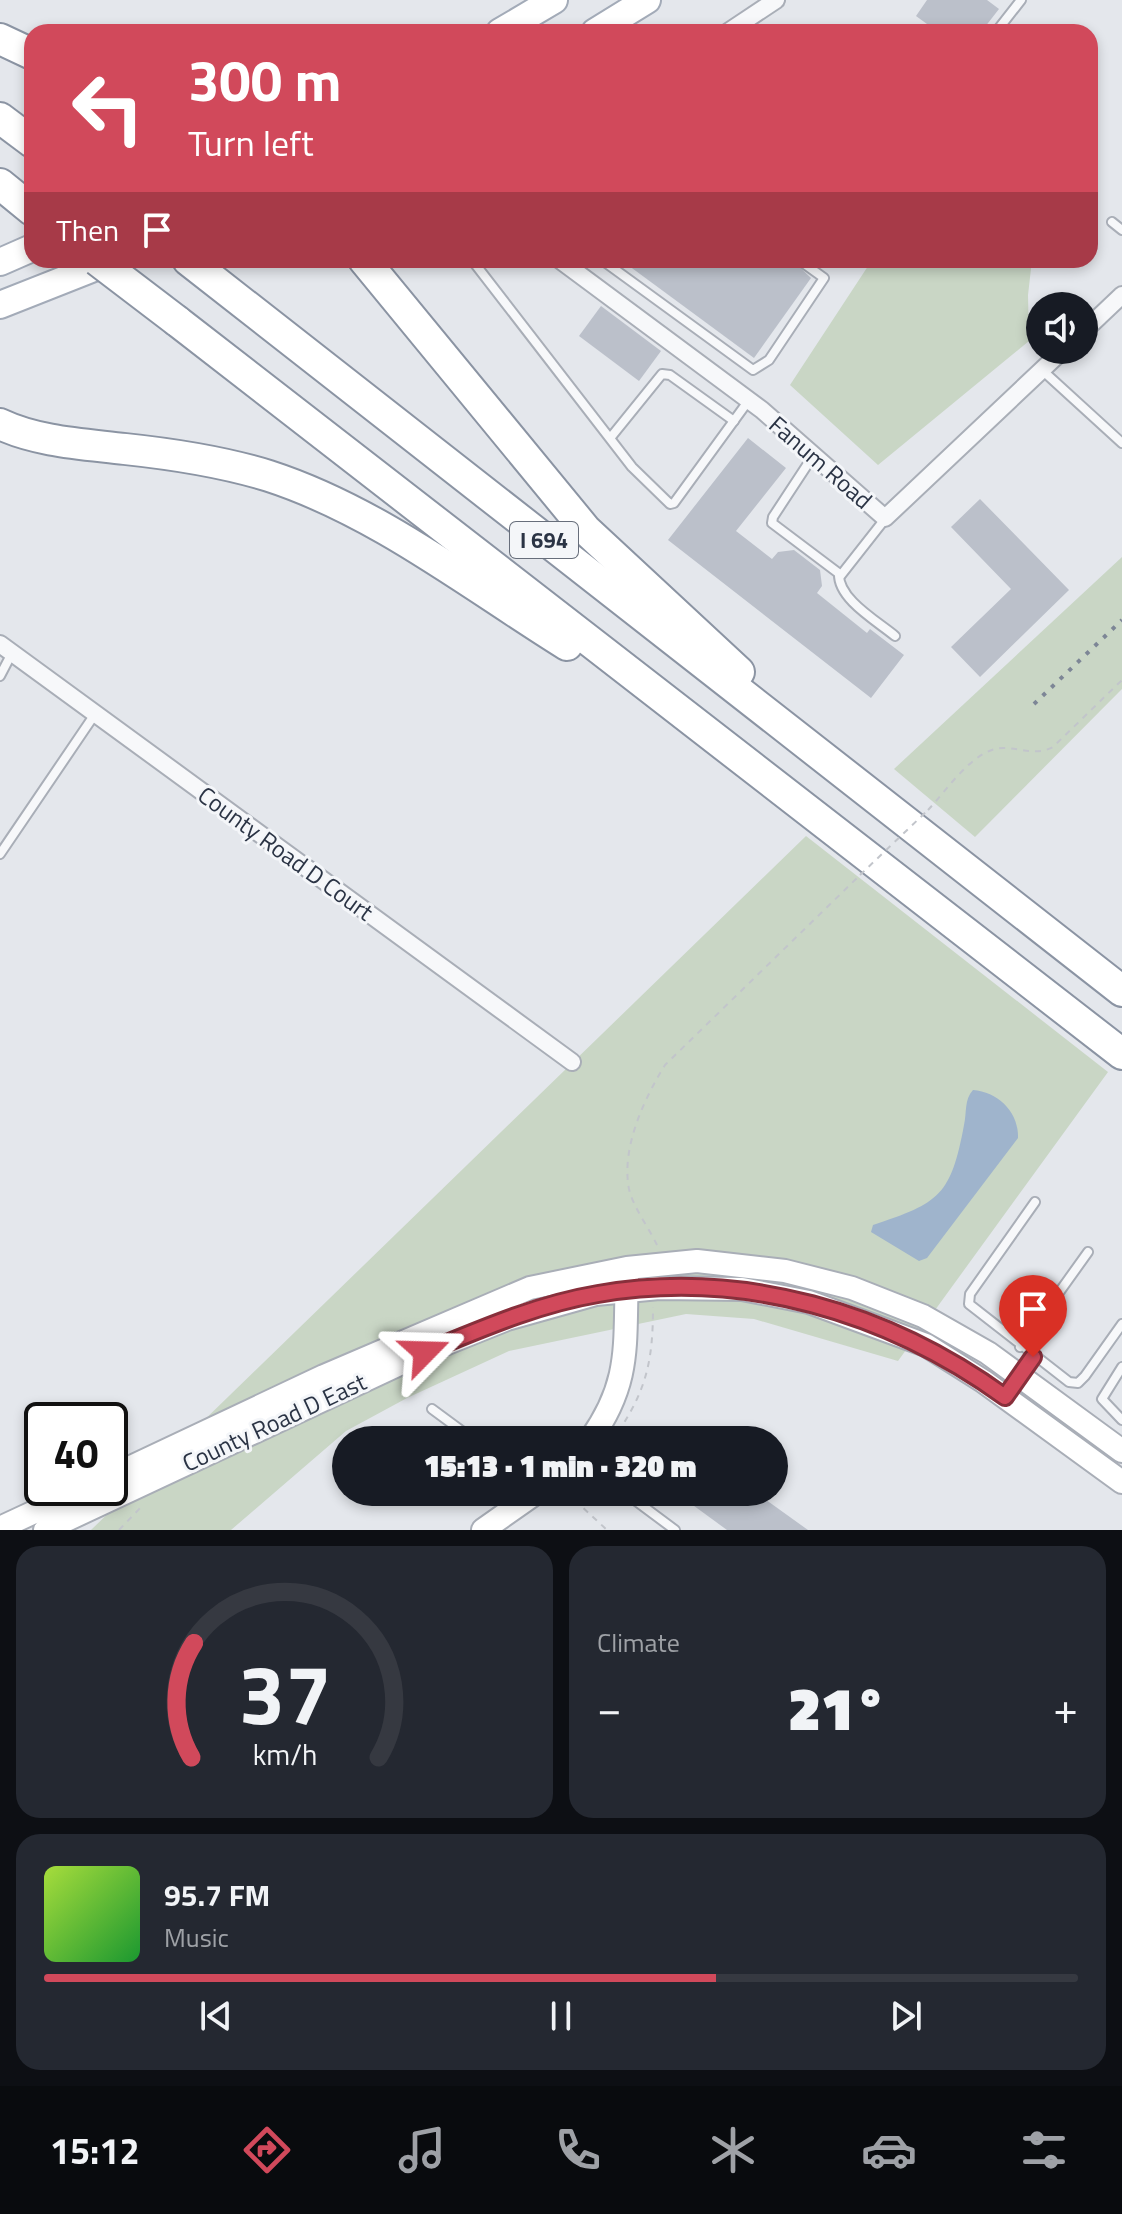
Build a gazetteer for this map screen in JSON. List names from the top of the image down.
{
  "streets": {
    "highway": ["I 694"],
    "street": ["Fanum Road", "County Road D Court", "County Road D East"]
  },
  "page": {
    "turn": ["300 m", "Turn left"],
    "then": "Then",
    "limit": "40",
    "trip": "15:13 · 1 min · 320 m",
    "tile": "Climate",
    "heat": ["−", "21°", "+"],
    "song": ["95.7 FM", "Music"],
    "tabs": "15:12",
    "gauge": ["37", "km/h"]
  }
}
